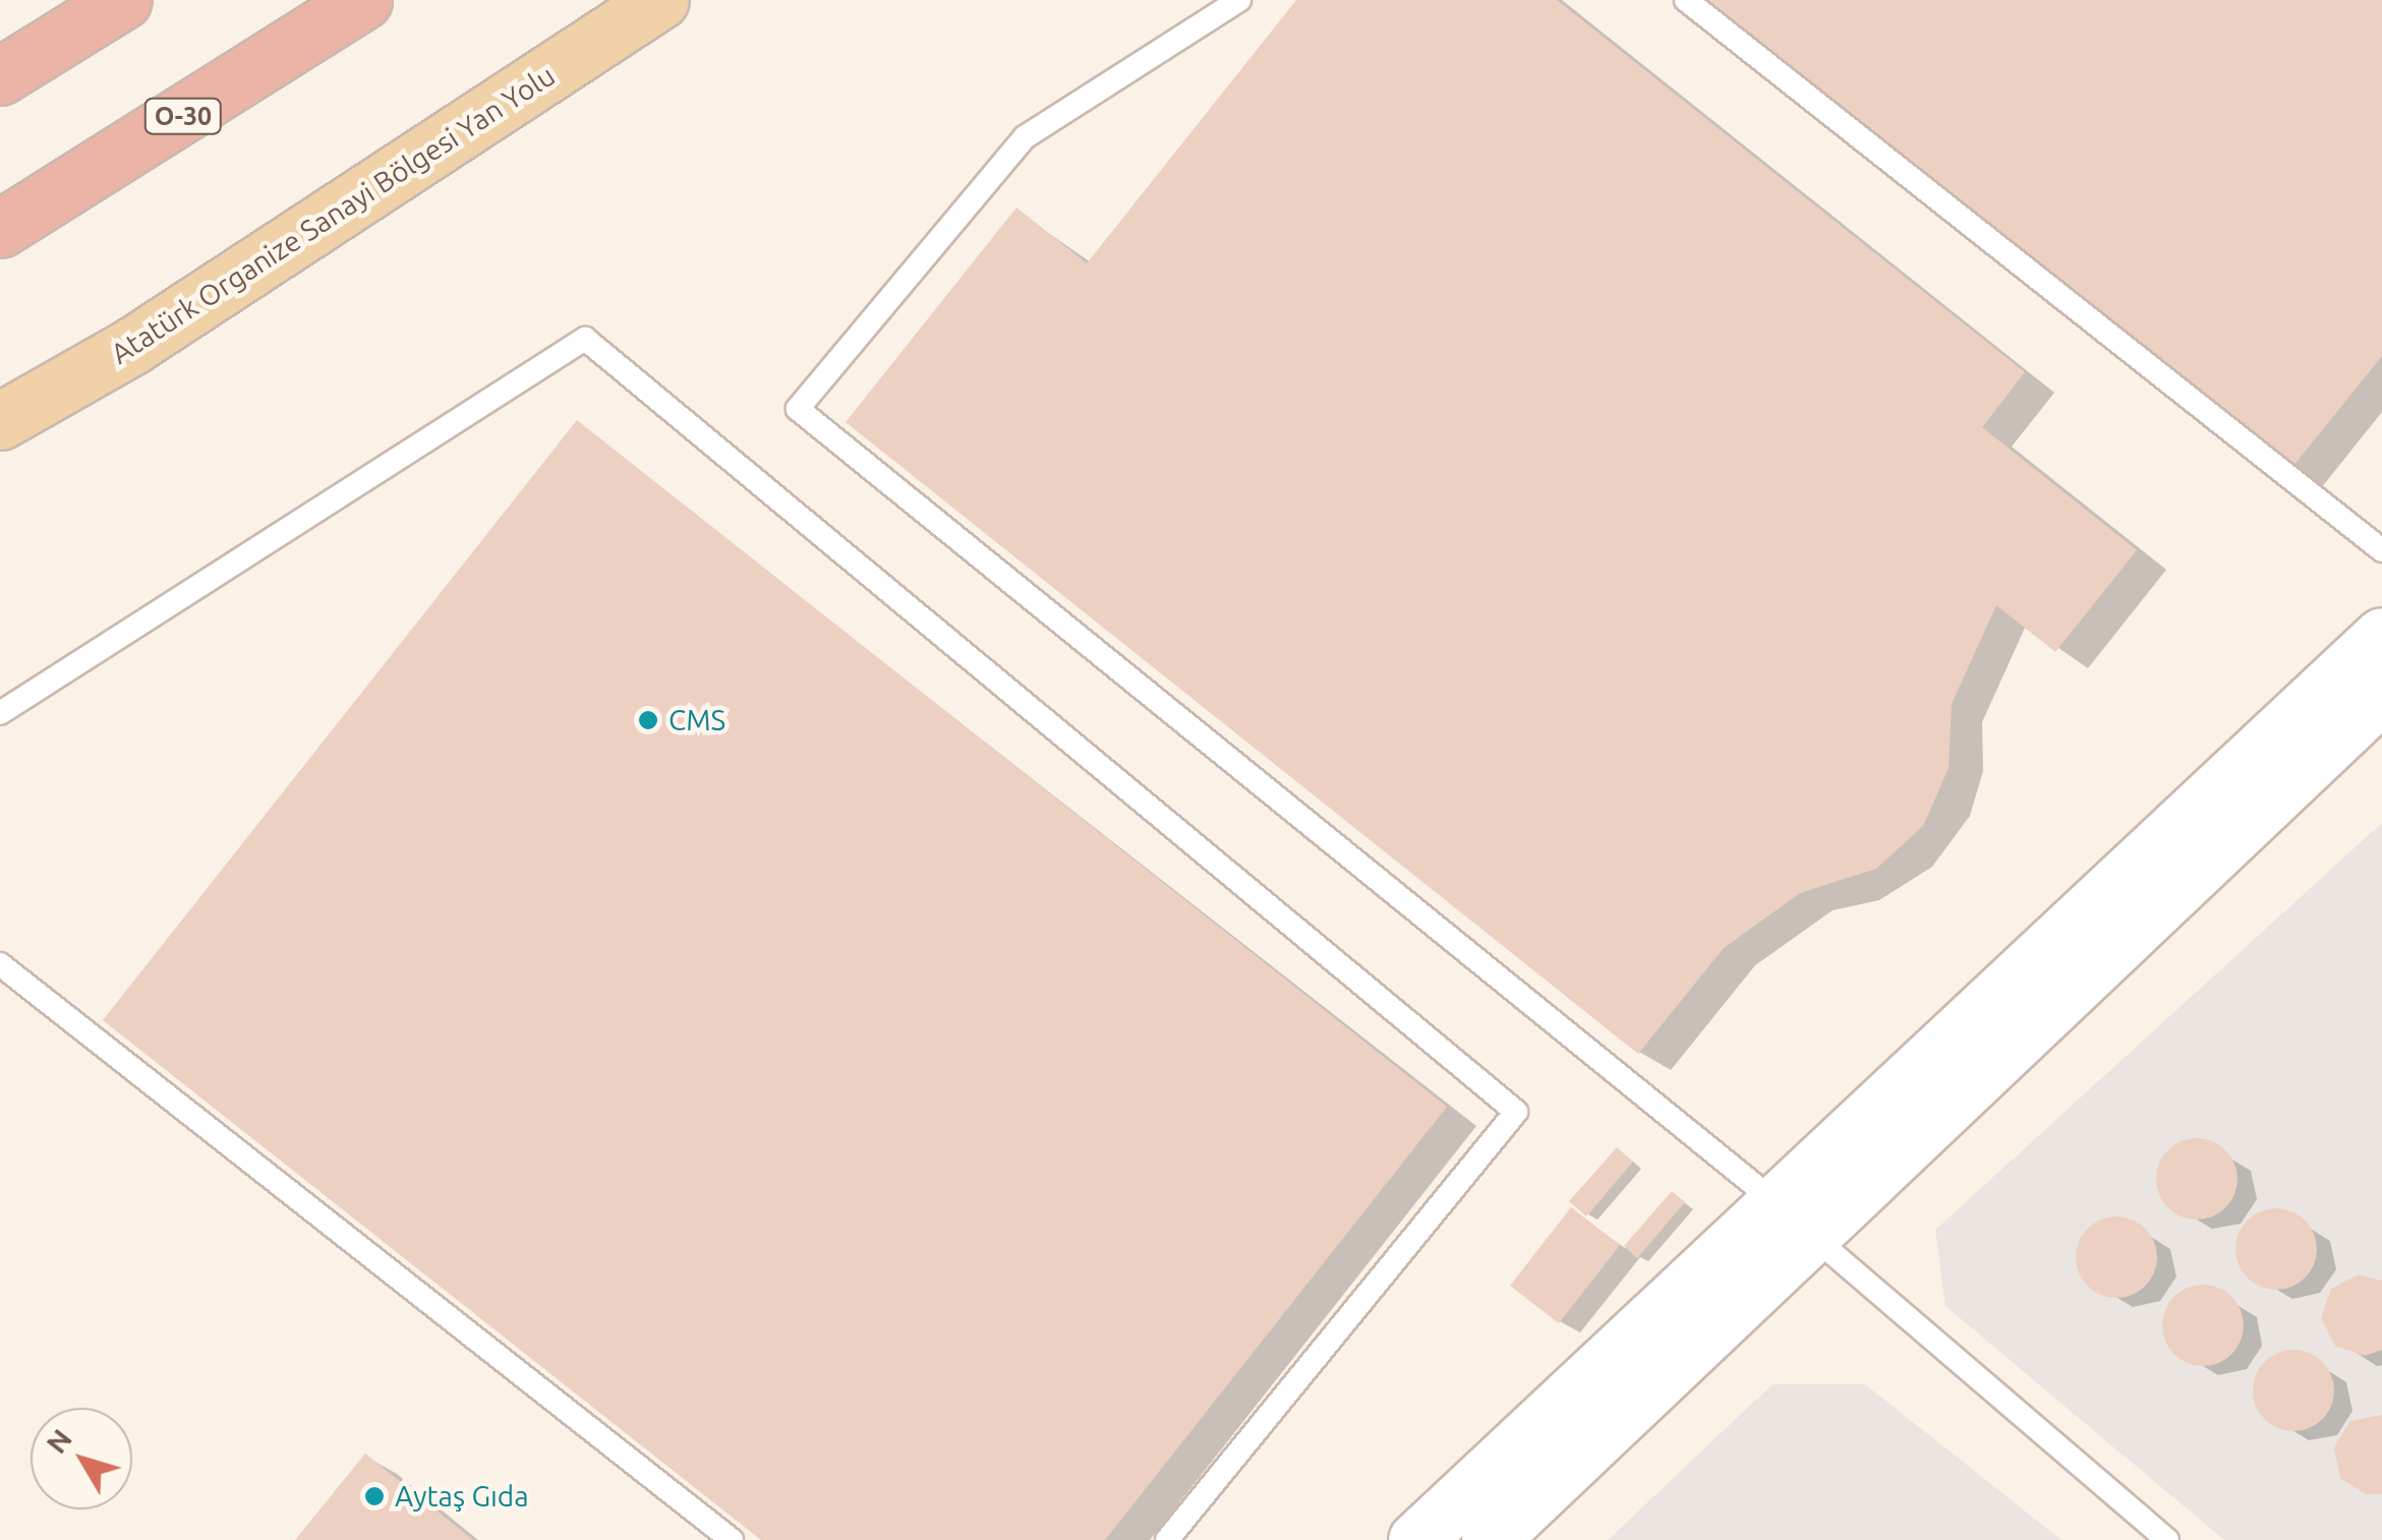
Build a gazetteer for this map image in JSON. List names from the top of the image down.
{
  "streets": {
    "highway": ["O-30"],
    "main road": ["Atatürk Organize Sanayi Bölgesi Yan Yolu"]
  },
  "places": ["CMS", "Aytaş Gıda"],
  "north": "top left"
}
